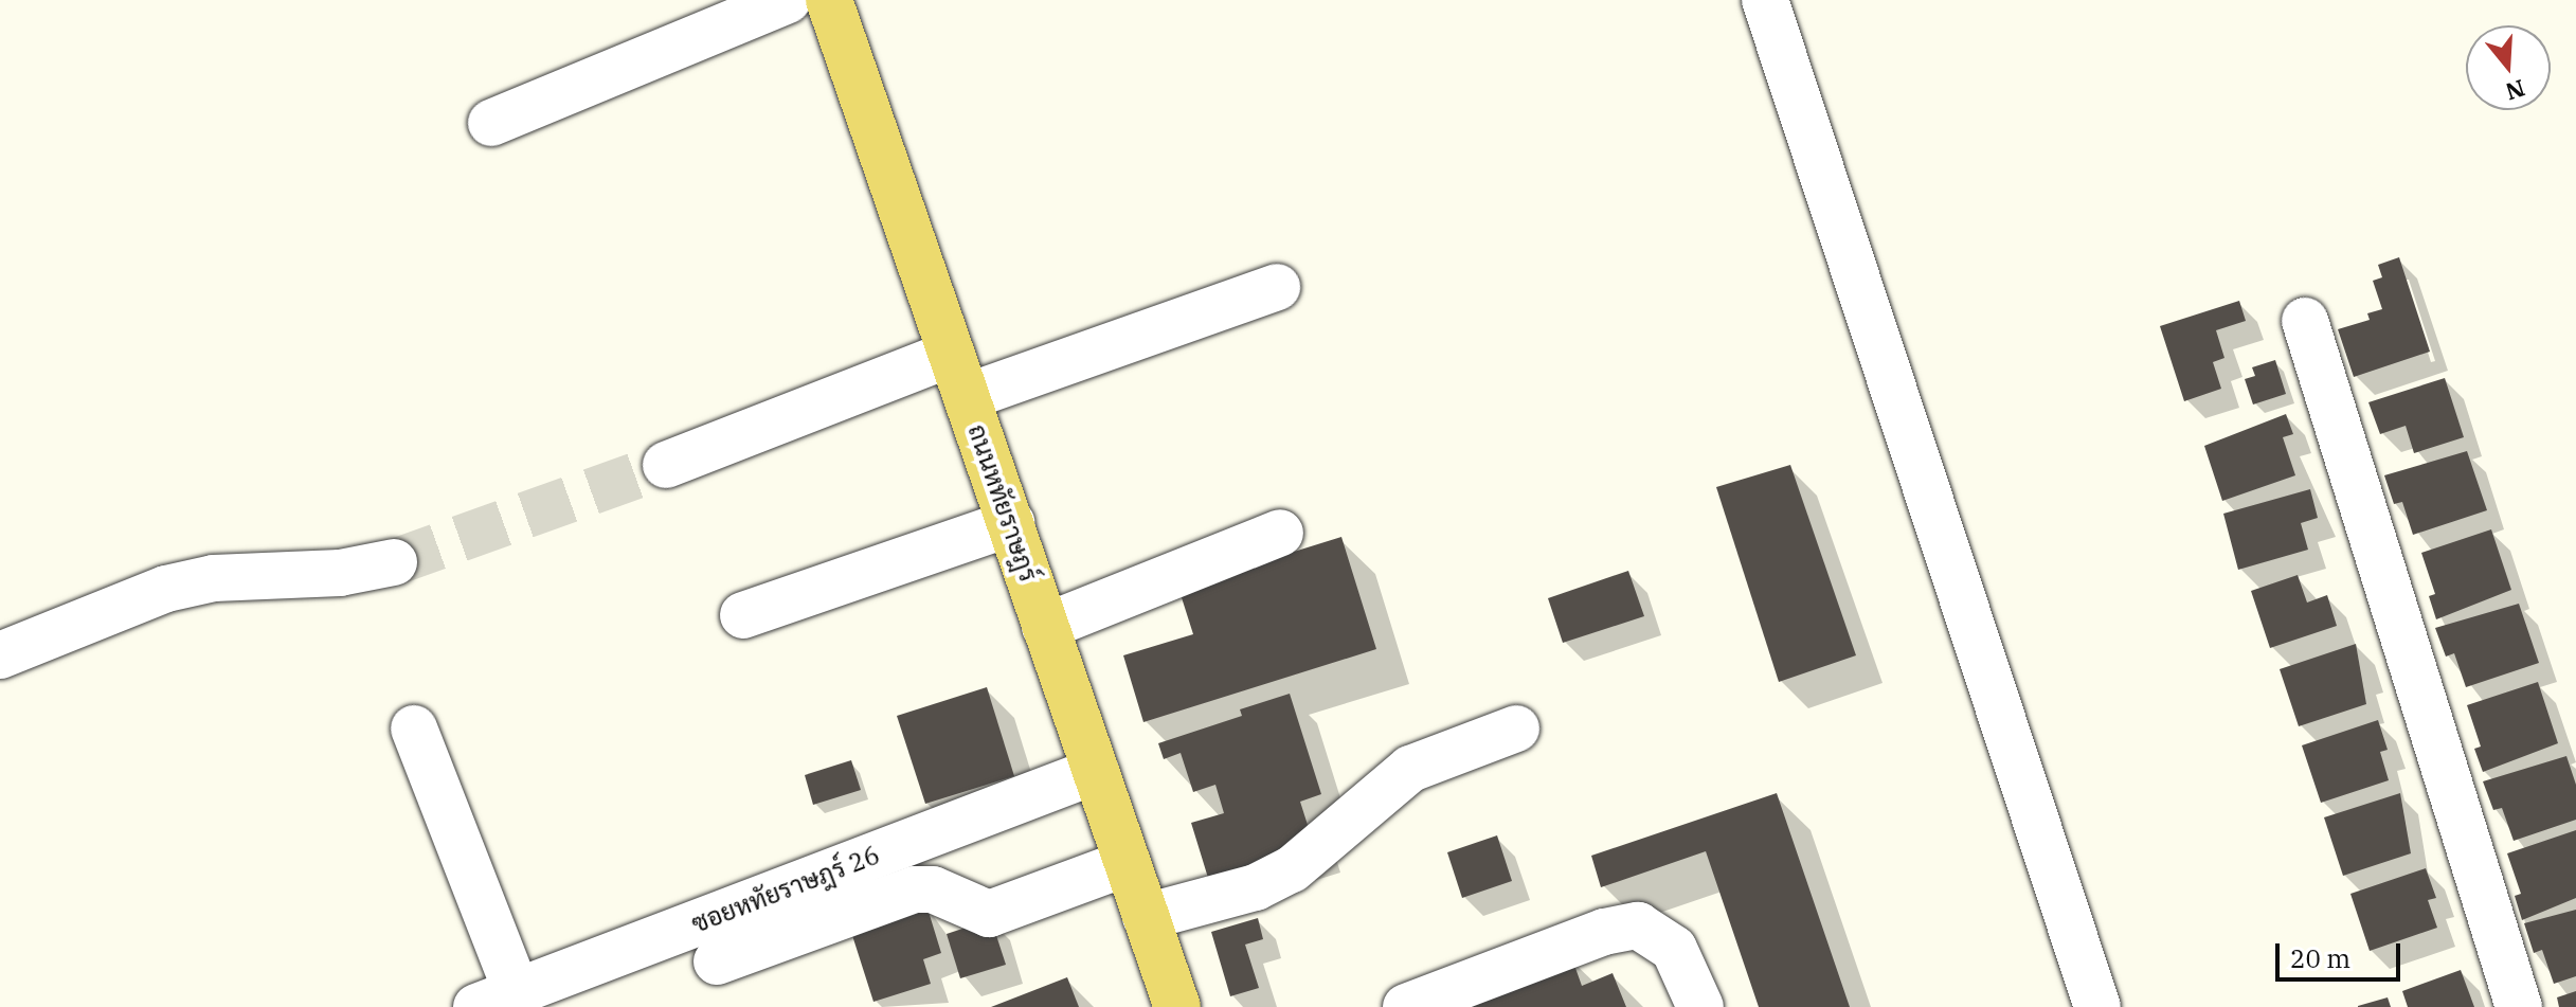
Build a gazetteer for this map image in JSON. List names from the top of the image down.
{
  "streets": {
    "main road": ["ถนนหทัยราษฎร์"],
    "street": ["ซอยหทัยราษฎร์ 26"]
  },
  "crossings": [
    ["ถนนหทัยราษฎร์", "ซอยหทัยราษฎร์ 26"]
  ],
  "scale_bar": "20 m",
  "north": "bottom"
}
